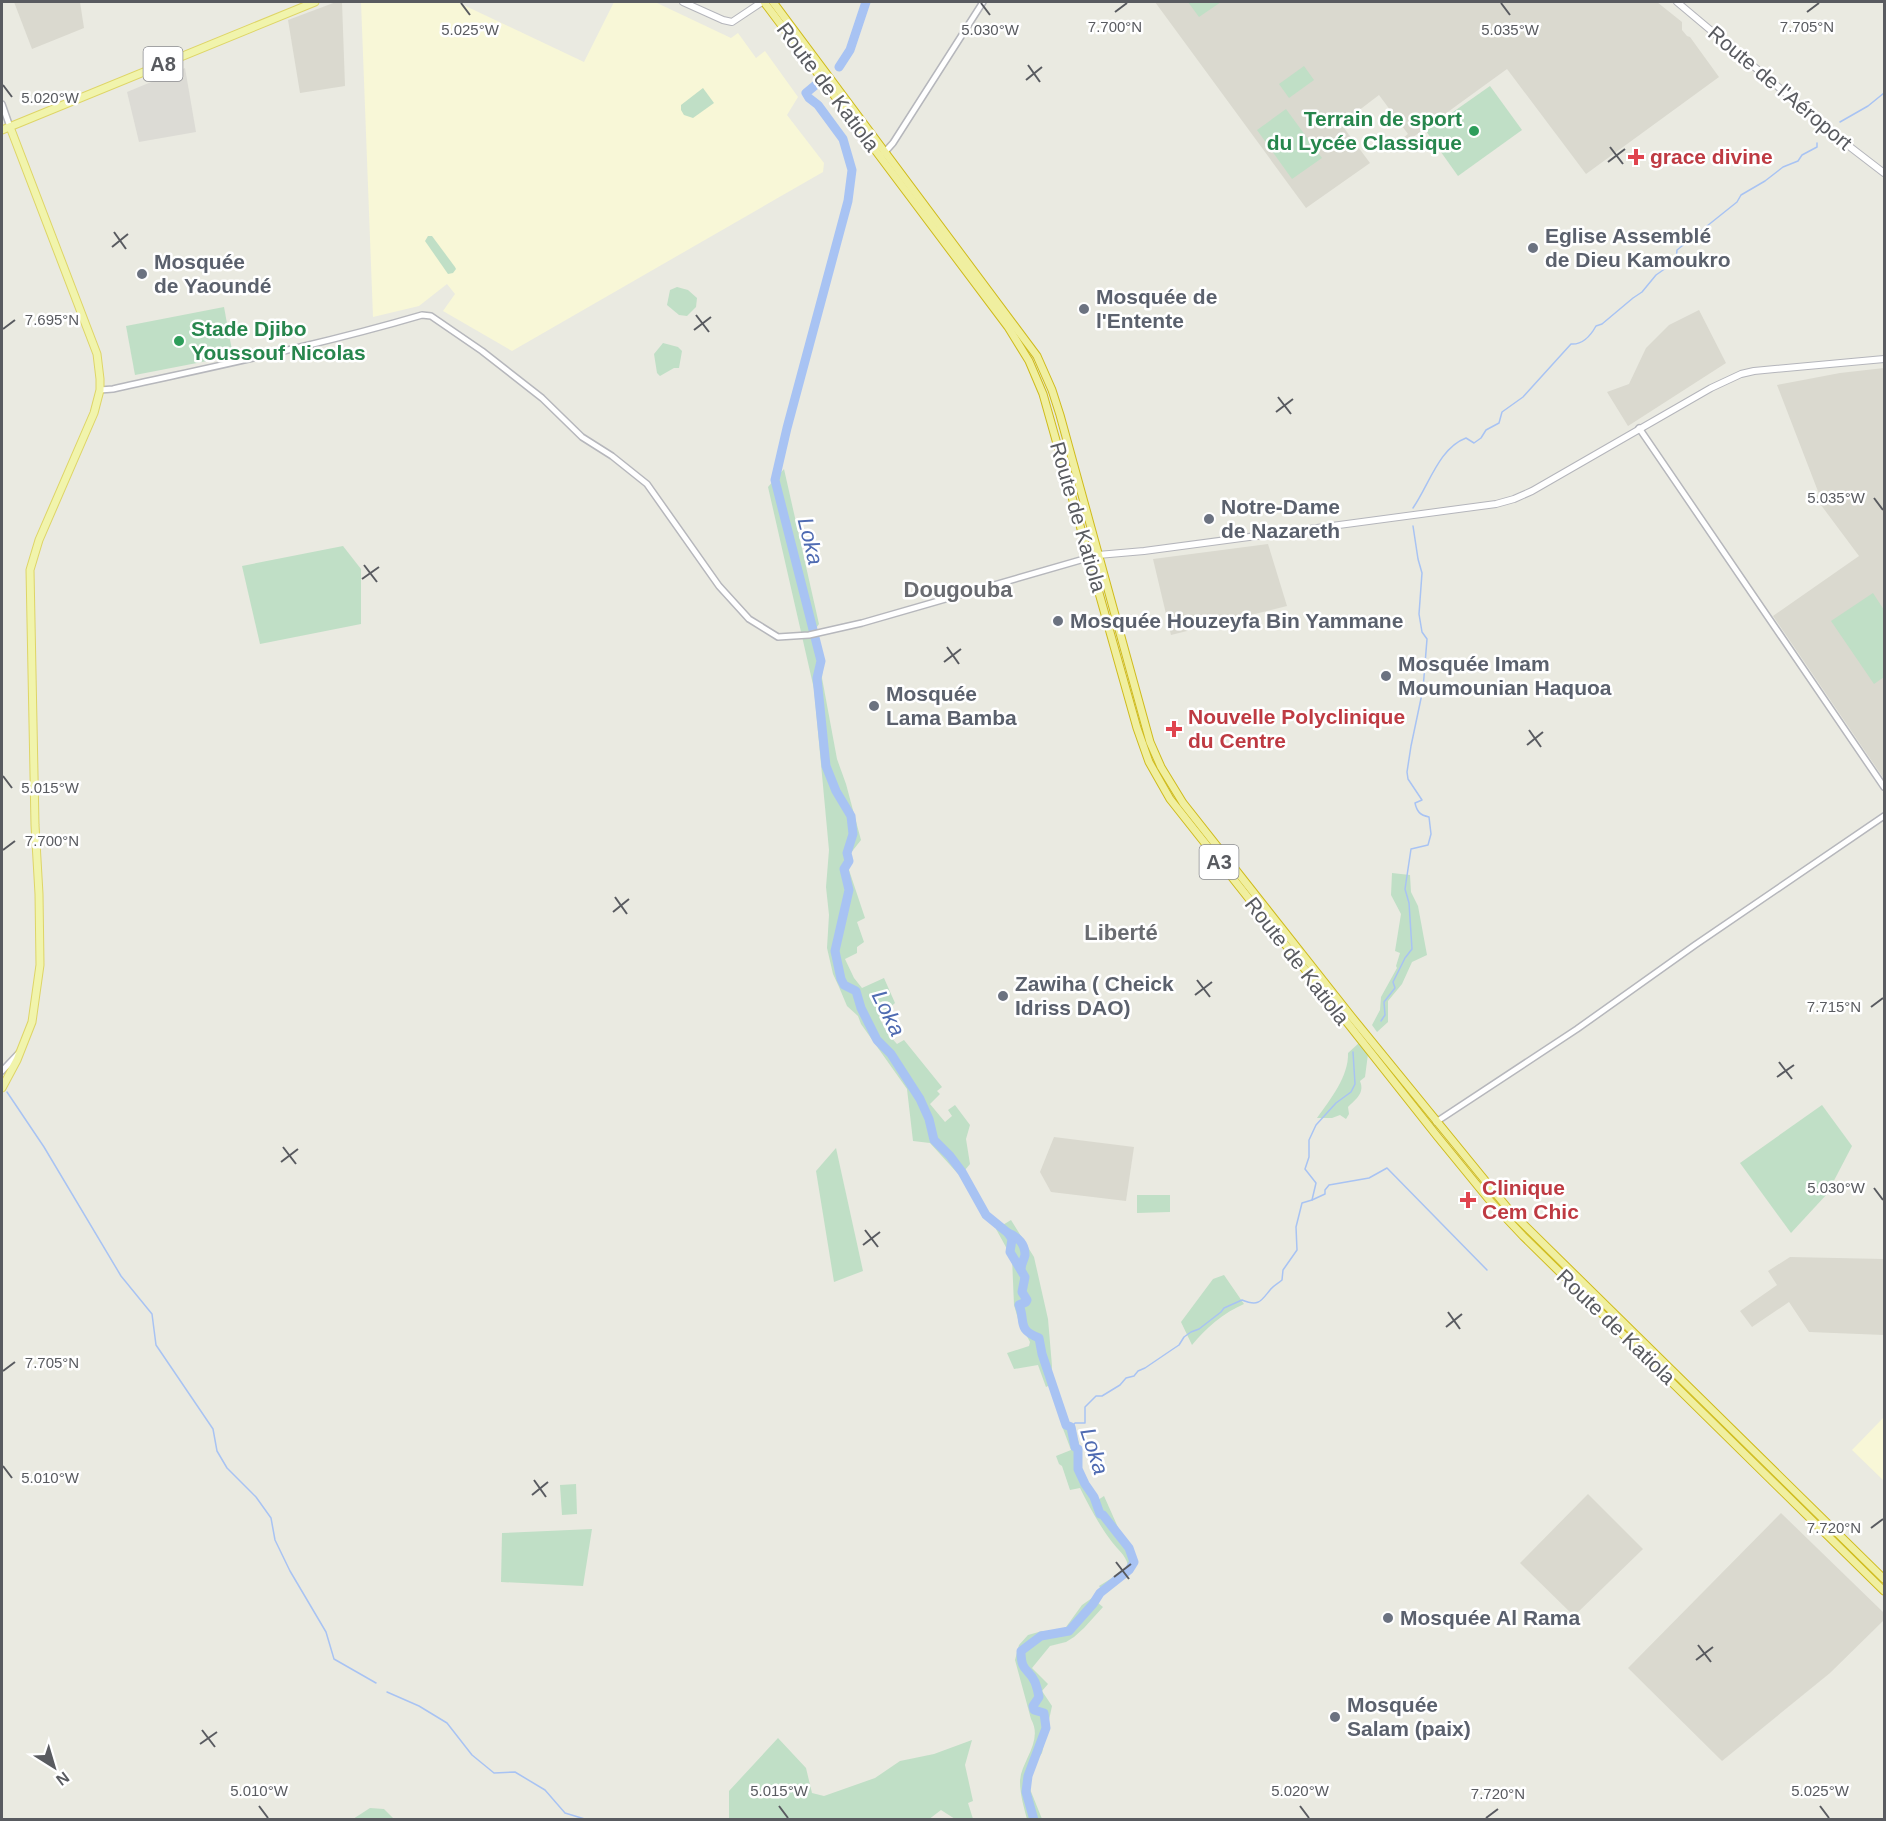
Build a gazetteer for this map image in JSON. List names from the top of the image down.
{
  "streets": {
    "highway": ["Route de Katiola", "A3"],
    "main road": ["A8", "Route de l'Aéroport"]
  },
  "districts": ["Dougouba", "Liberté"],
  "water": ["Loka"],
  "places": {
    "other": [
      "Terrain de sport du Lycée Classique",
      "Eglise Assemblé de Dieu Kamoukro",
      "Mosquée de Yaoundé",
      "Mosquée de l'Entente",
      "Stade Djibo Youssouf Nicolas",
      "Notre-Dame de Nazareth",
      "Mosquée Houzeyfa Bin Yammane",
      "Mosquée Imam Moumounian Haquoa",
      "Mosquée Lama Bamba",
      "Zawiha ( Cheick Idriss DAO)",
      "Mosquée Al Rama",
      "Mosquée Salam (paix)"
    ],
    "health": ["grace divine", "Nouvelle Polyclinique du Centre", "Clinique Cem Chic"]
  },
  "north": "bottom right",
  "coordinates": [
    "7.700°N",
    "7.705°N",
    "5.025°W",
    "5.030°W",
    "5.035°W",
    "5.020°W",
    "7.695°N",
    "5.015°W",
    "7.715°N",
    "5.010°W",
    "7.720°N"
  ]
}
